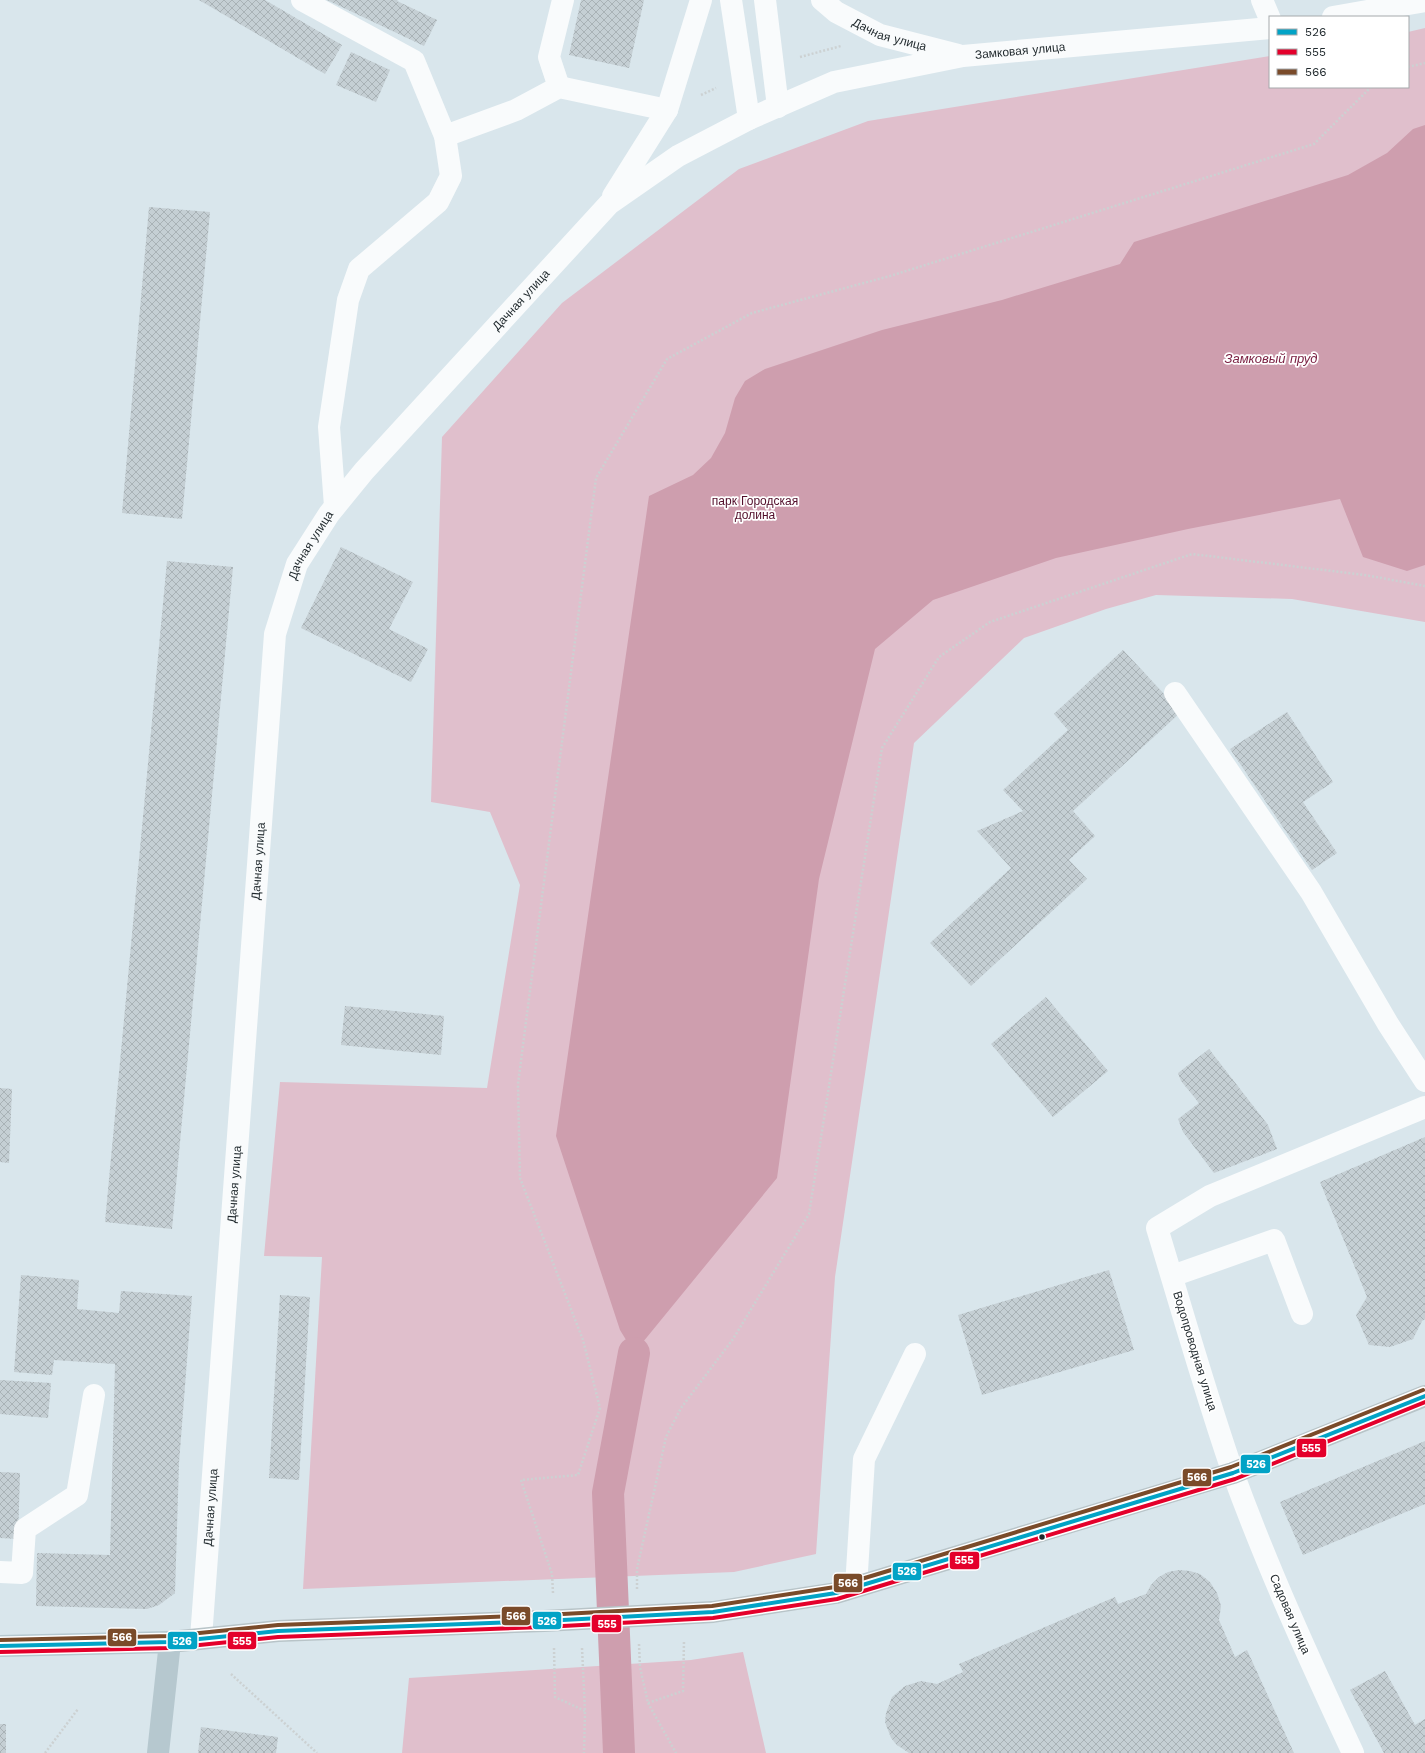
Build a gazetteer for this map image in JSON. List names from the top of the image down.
{
  "streets": {
    "street": [
      "Дачная улица",
      "Замковая улица",
      "Водопроводная улица",
      "Садовая улица"
    ]
  },
  "crossings": [
    ["Дачная улица", "Замковая улица"],
    ["Водопроводная улица", "Садовая улица"]
  ],
  "water": ["Замковый пруд"],
  "parks": ["парк Городская долина"],
  "lines": ["transit line 566", "transit line 526", "transit line 555"],
  "legend": ["526", "555", "566"]
}
